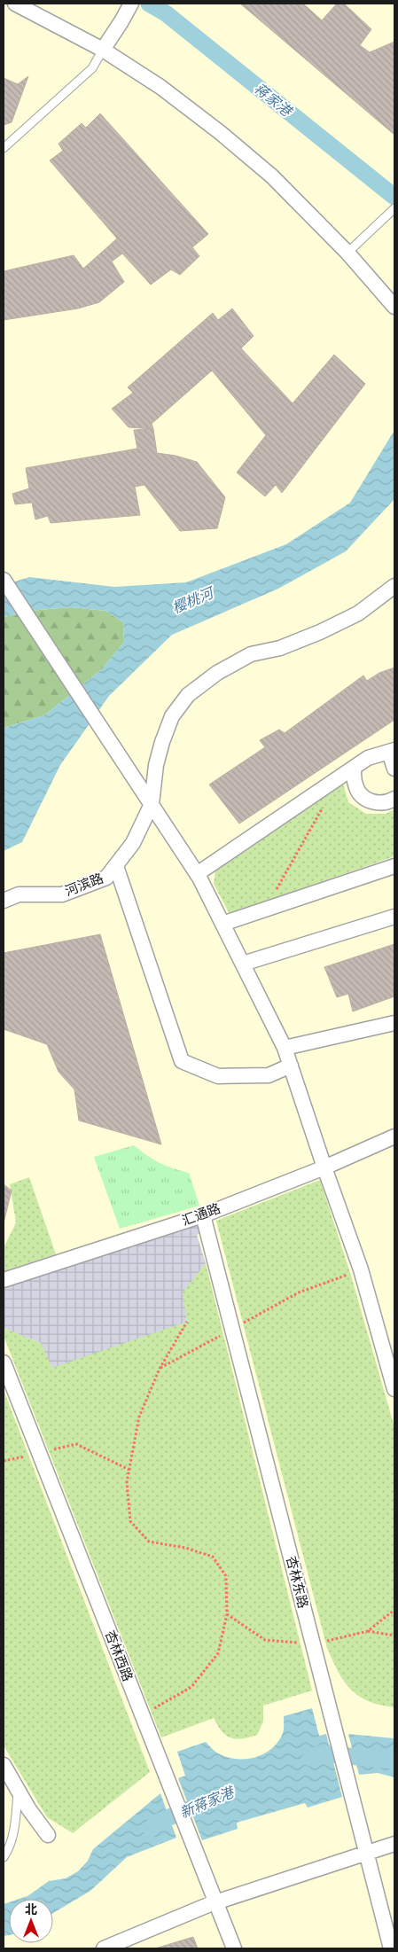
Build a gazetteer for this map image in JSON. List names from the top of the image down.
{
  "streets": {
    "street": [
      "河滨路",
      "汇通路",
      "杏林东路",
      "杏林西路"
    ]
  },
  "crossings": [
    ["汇通路", "杏林东路"]
  ],
  "water": ["蒋家港", "樱桃河", "新蒋家港"],
  "north": "top"
}
